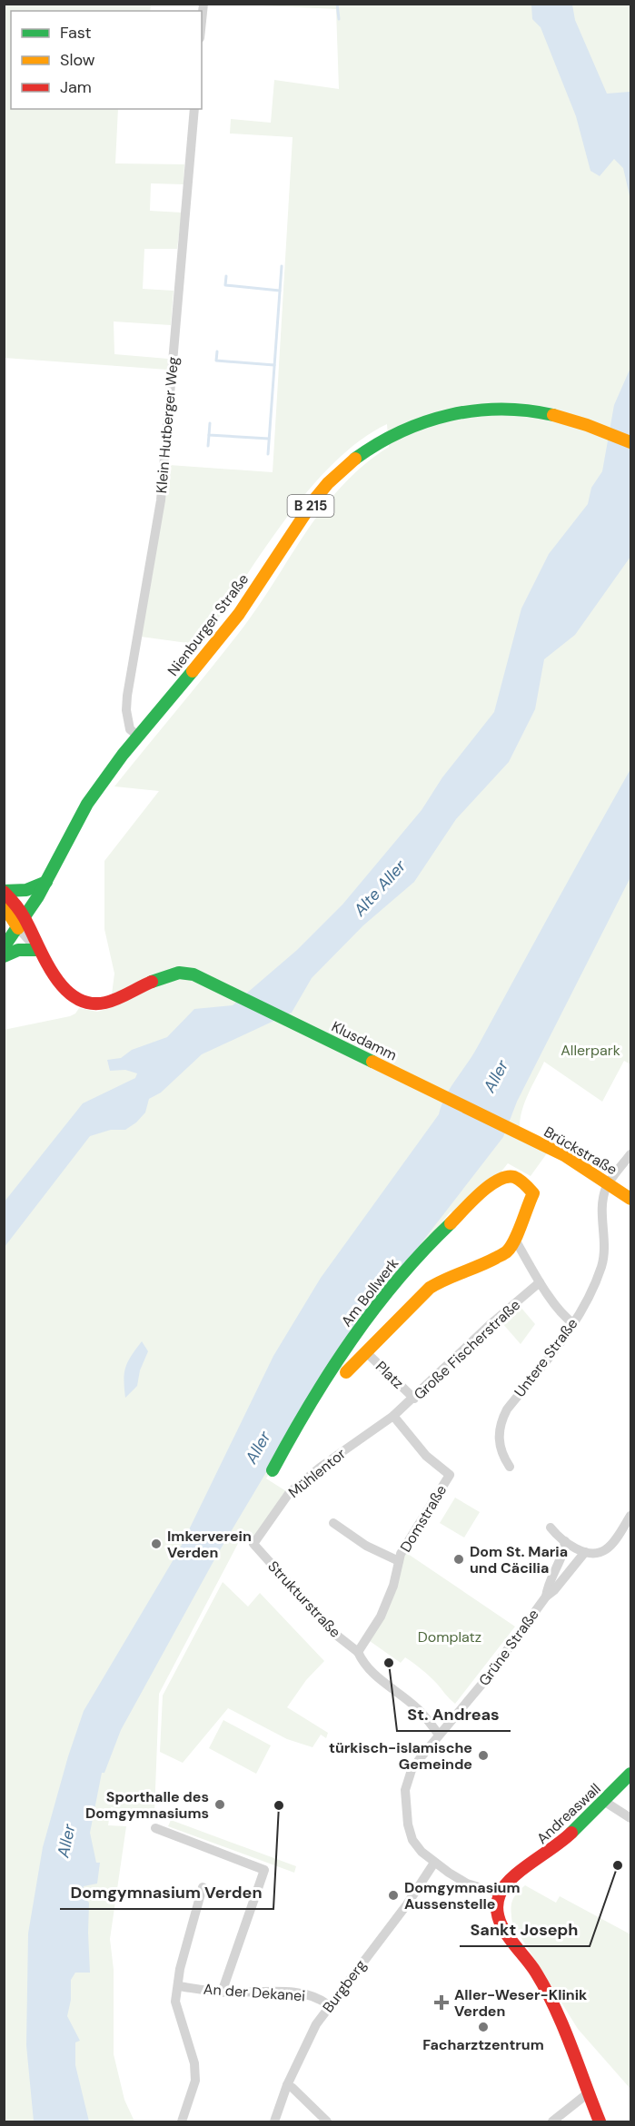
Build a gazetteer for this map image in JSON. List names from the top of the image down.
{
  "streets": {
    "main road": [
      "B 215",
      "Nienburger Straße",
      "Klusdamm",
      "Brückstraße",
      "Am Bollwerk",
      "Andreaswall"
    ],
    "street": [
      "Klein Hutberger Weg",
      "Große Fischerstraße",
      "Untere Straße",
      "Platz",
      "Mühlentor",
      "Domstraße",
      "Strukturstraße",
      "Grüne Straße",
      "Burgberg",
      "An der Dekanei"
    ]
  },
  "crossings": [
    ["Klein Hutberger Weg", "Nienburger Straße"],
    ["Nienburger Straße", "Klusdamm"],
    ["Klusdamm", "Brückstraße"],
    ["Brückstraße", "Untere Straße"],
    ["Große Fischerstraße", "Platz"],
    ["Große Fischerstraße", "Mühlentor"],
    ["Große Fischerstraße", "Domstraße"],
    ["Mühlentor", "Domstraße"],
    ["Mühlentor", "Strukturstraße"],
    ["Domstraße", "Strukturstraße"],
    ["Strukturstraße", "Grüne Straße"],
    ["Grüne Straße", "Andreaswall"],
    ["Grüne Straße", "Burgberg"],
    ["Burgberg", "An der Dekanei"]
  ],
  "water": ["Alte Aller", "Aller"],
  "parks": ["Allerpark", "Domplatz"],
  "places": {
    "other": [
      "Imkerverein Verden",
      "Dom St. Maria und Cäcilia",
      "St. Andreas",
      "türkisch-islamische Gemeinde",
      "Sporthalle des Domgymnasiums",
      "Domgymnasium Verden",
      "Sankt Joseph",
      "Domgymnasium Aussenstelle",
      "Facharztzentrum"
    ],
    "health": ["Aller-Weser-Klinik Verden"]
  },
  "legend": ["Fast", "Slow", "Jam"]
}
